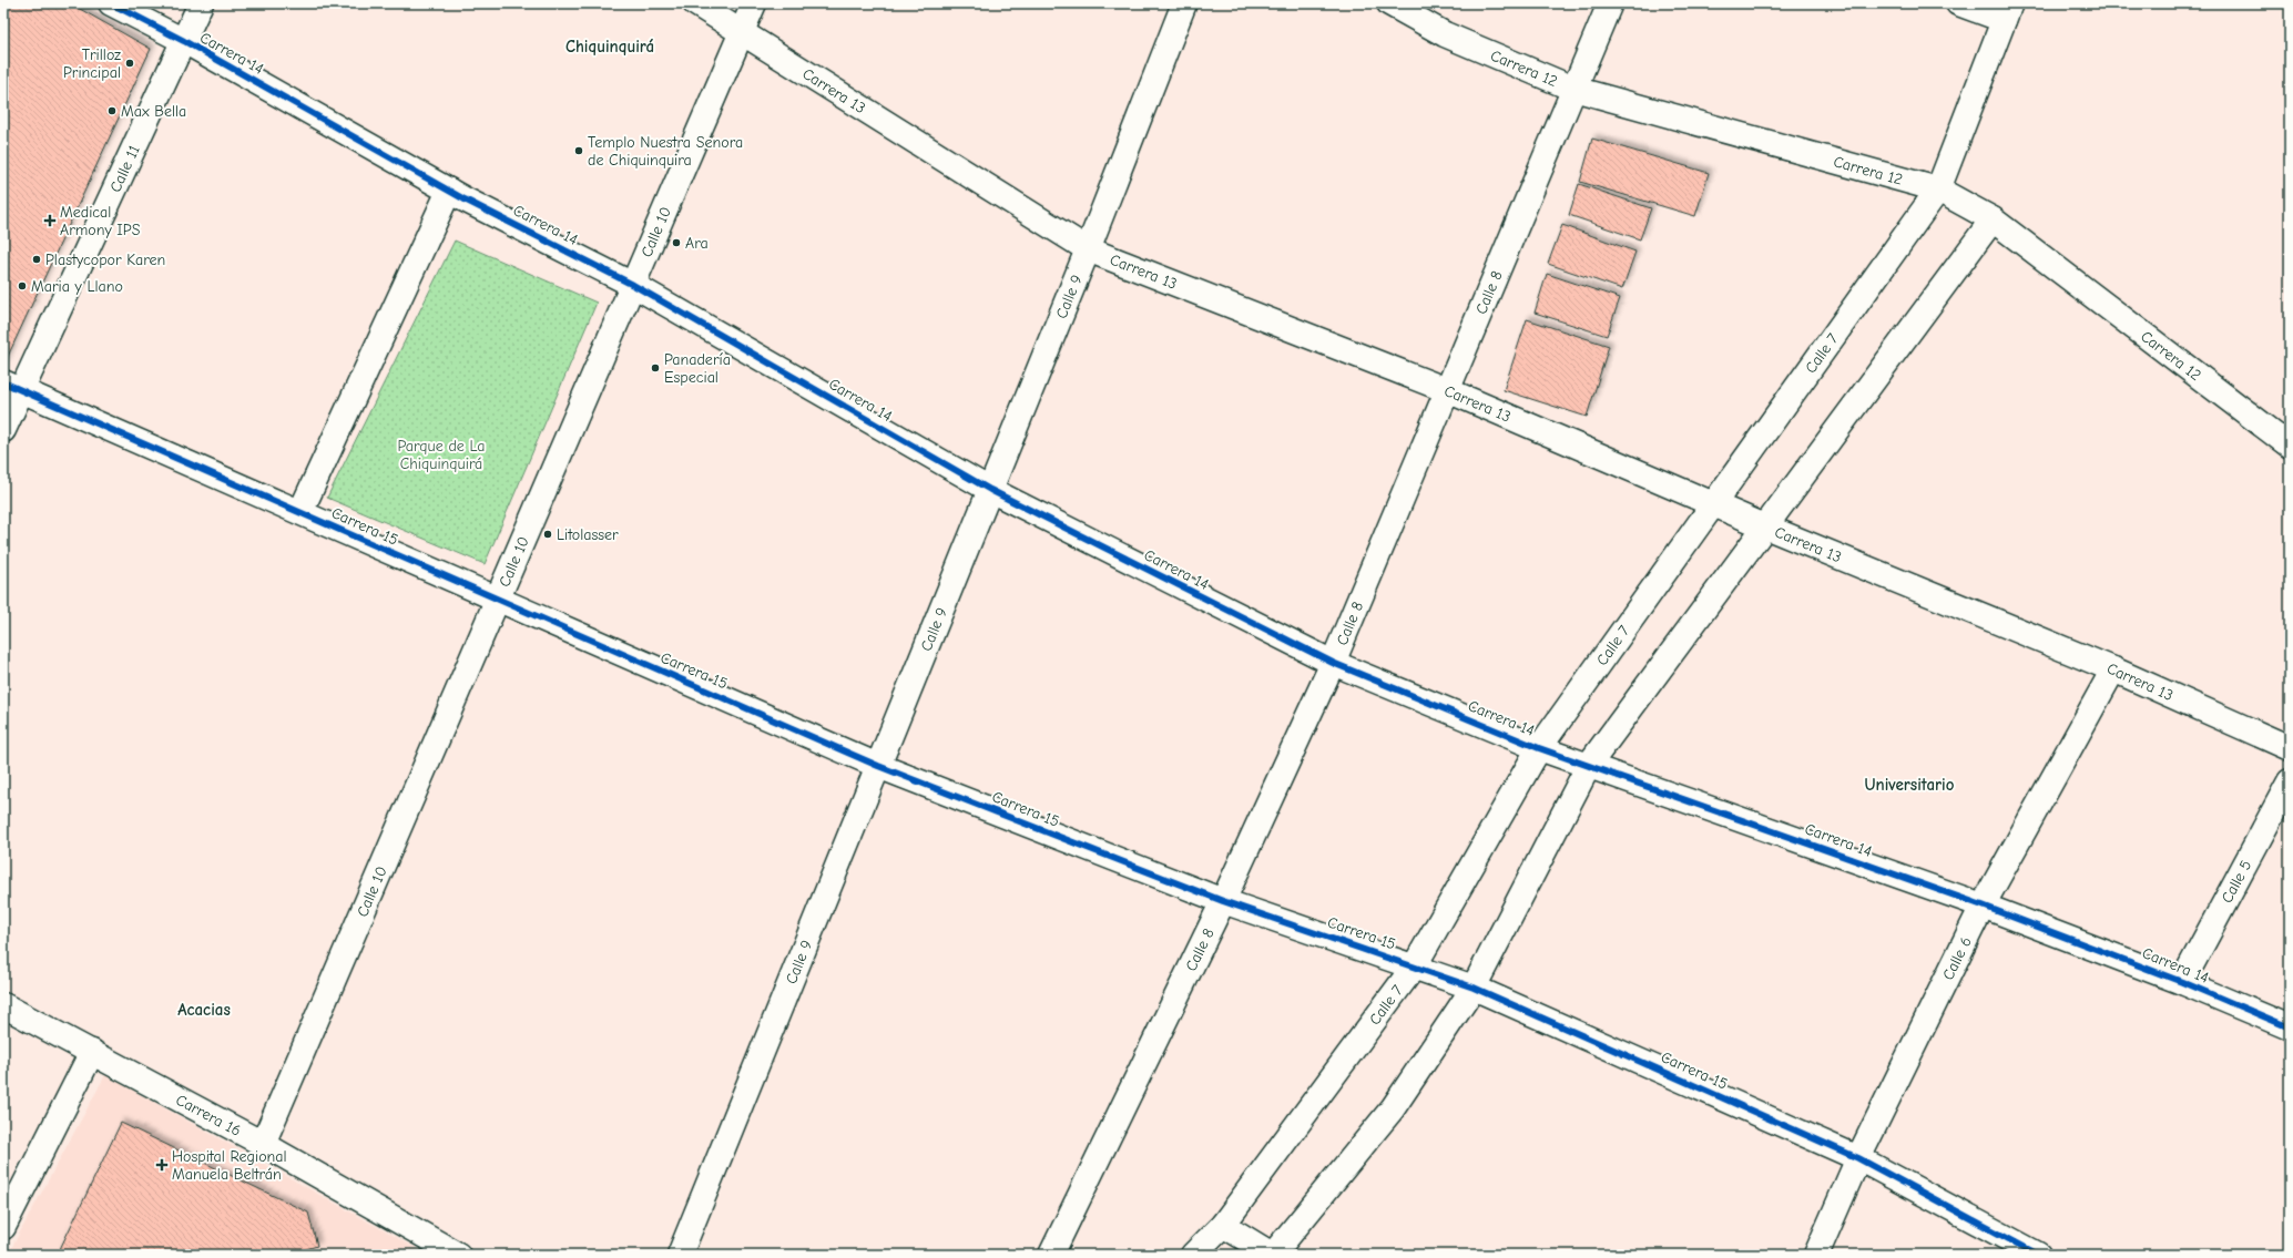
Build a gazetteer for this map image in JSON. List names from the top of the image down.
{
  "streets": {
    "street": [
      "Carrera 14",
      "Carrera 12",
      "Carrera 13",
      "Calle 11",
      "Calle 10",
      "Calle 8",
      "Calle 9",
      "Calle 7",
      "Carrera 15",
      "Calle 5",
      "Calle 6",
      "Carrera 16"
    ]
  },
  "crossings": [
    ["Carrera 14", "Calle 11"],
    ["Carrera 14", "Calle 10"],
    ["Carrera 14", "Calle 8"],
    ["Carrera 14", "Calle 9"],
    ["Carrera 14", "Calle 7"],
    ["Carrera 14", "Calle 5"],
    ["Carrera 14", "Calle 6"],
    ["Carrera 12", "Calle 8"],
    ["Carrera 12", "Calle 7"],
    ["Carrera 13", "Calle 10"],
    ["Carrera 13", "Calle 8"],
    ["Carrera 13", "Calle 9"],
    ["Carrera 13", "Calle 7"],
    ["Carrera 13", "Calle 6"],
    ["Calle 11", "Carrera 15"],
    ["Calle 10", "Carrera 15"],
    ["Calle 10", "Carrera 16"],
    ["Calle 8", "Carrera 15"],
    ["Calle 9", "Carrera 15"],
    ["Calle 7", "Carrera 15"],
    ["Carrera 15", "Calle 6"]
  ],
  "districts": ["Chiquinquirá", "Universitario", "Acacias"],
  "parks": ["Parque de La Chiquinquirá"],
  "places": {
    "other": [
      "Trilloz Principal",
      "Max Bella",
      "Templo Nuestra Senora de Chiquinquira",
      "Ara",
      "Plastycopor Karen",
      "Maria y Llano",
      "Panadería Especial",
      "Litolasser"
    ],
    "health": ["Medical Armony IPS", "Hospital Regional Manuela Beltrán"]
  }
}
